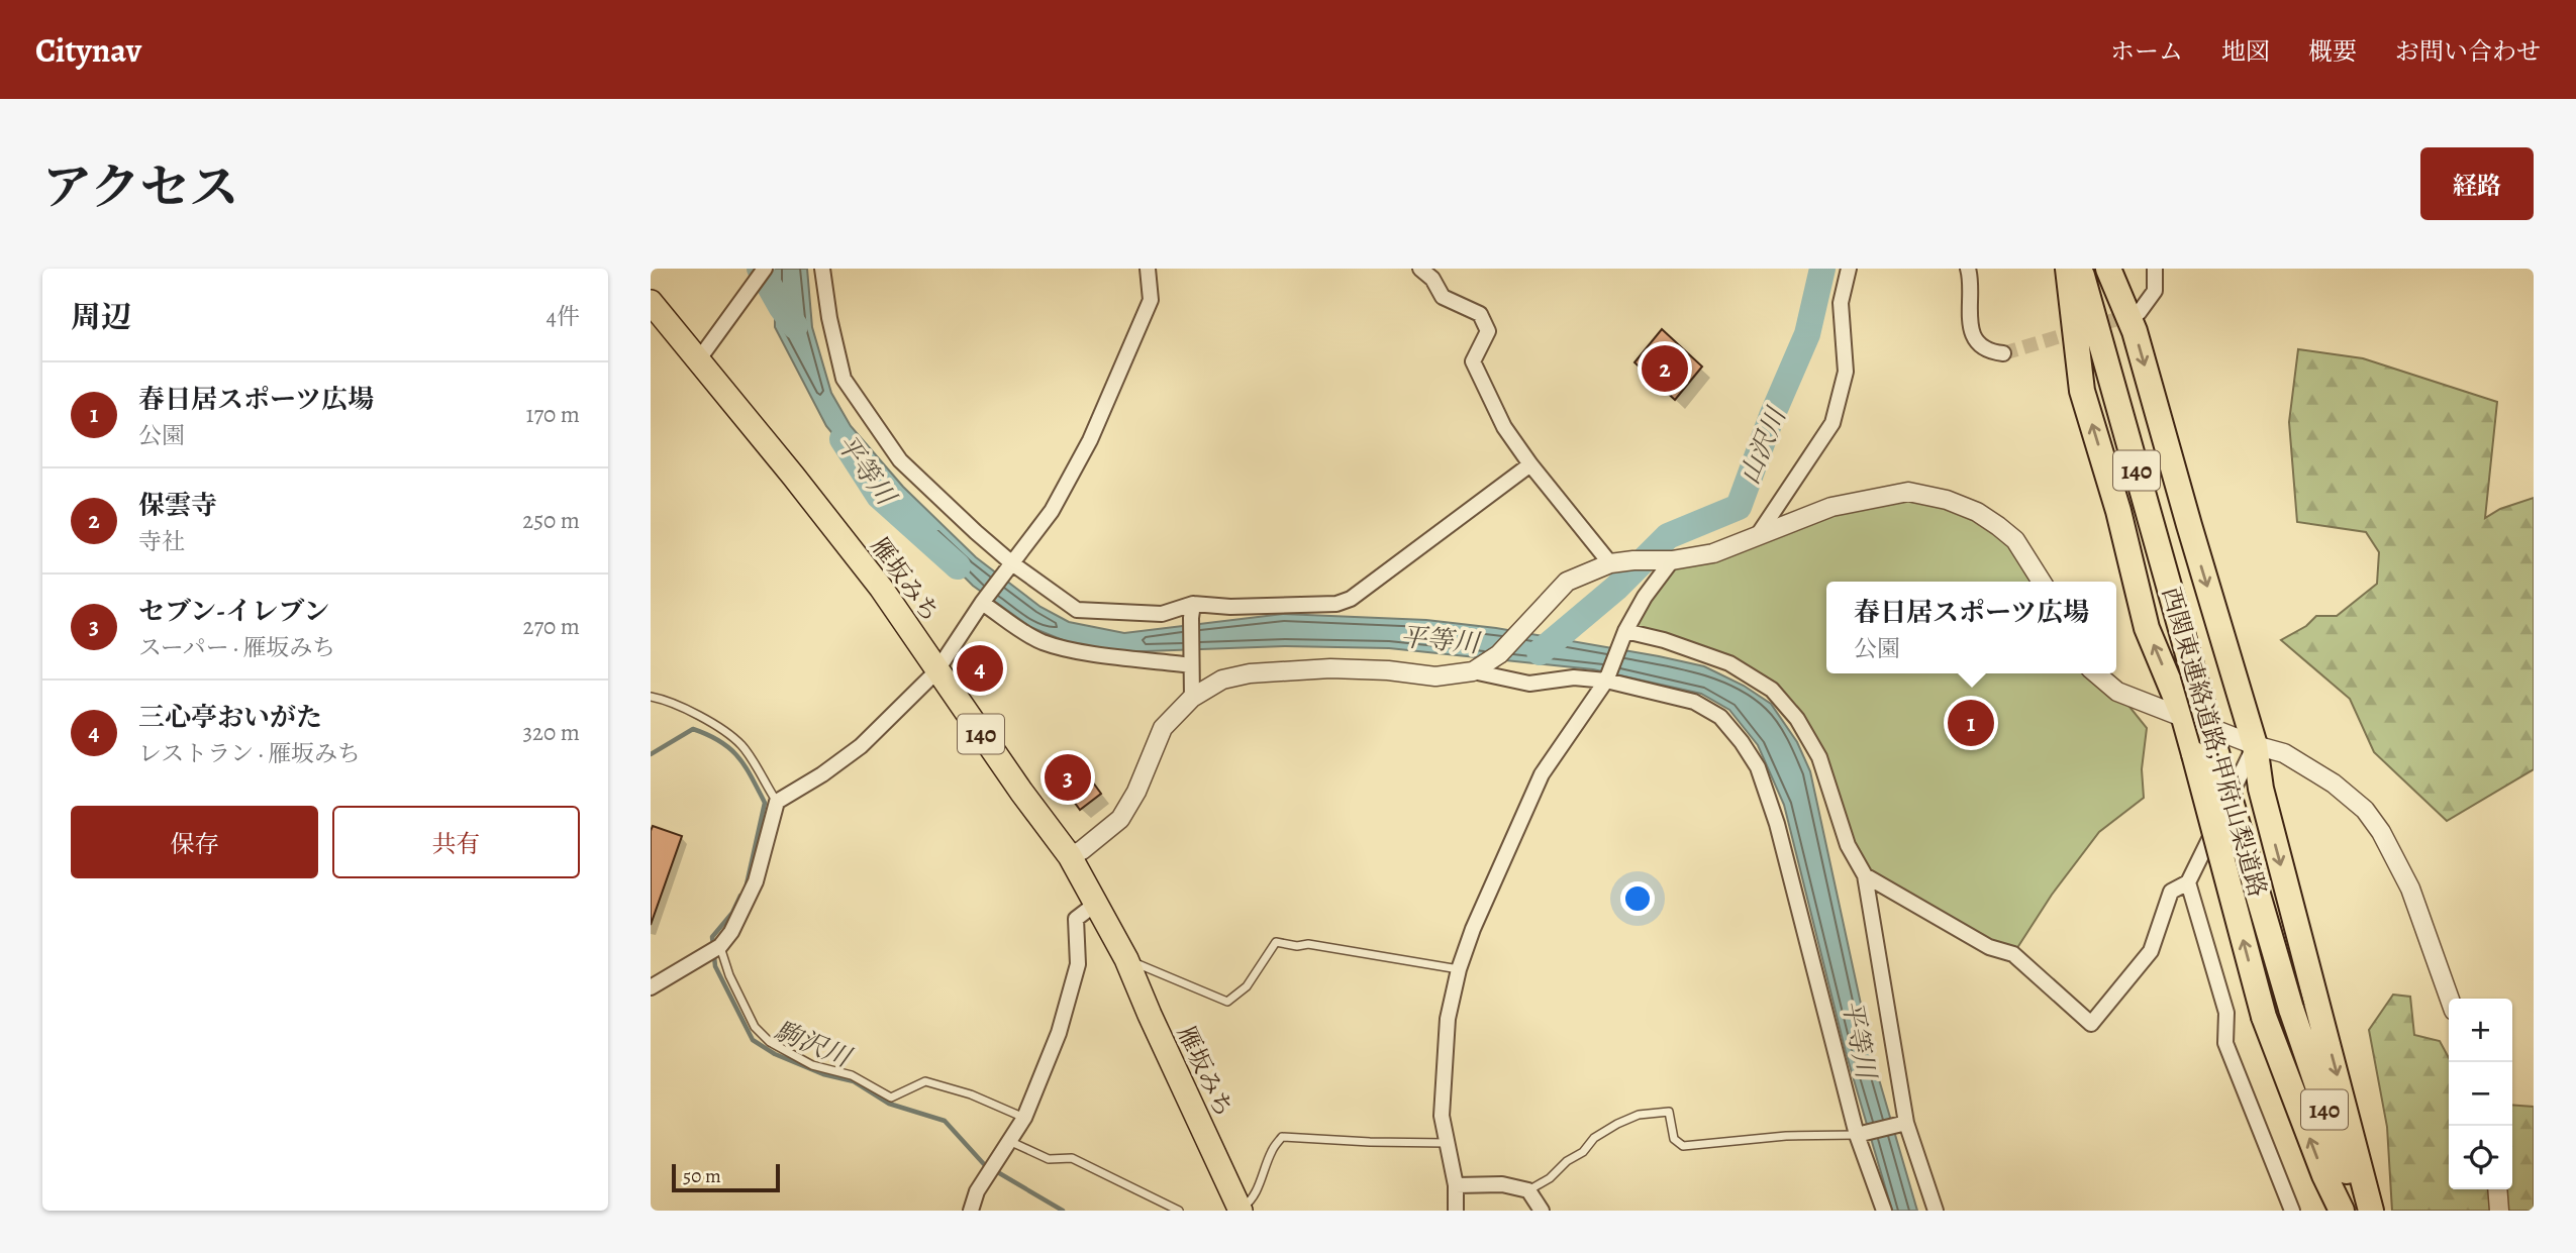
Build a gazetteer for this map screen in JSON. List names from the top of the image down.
{
  "streets": {
    "highway": ["140", "雁坂みち", "西関東連絡道路;甲府山梨道路"]
  },
  "water": ["山沢川", "平等川", "駒沢川"],
  "scale_bar": "50 m",
  "page": {
    "header": "Citynav",
    "nav": [
      "ホーム",
      "地図",
      "概要",
      "お問い合わせ"
    ],
    "title": "アクセス",
    "buttons": [
      "経路",
      ["保存", "共有"]
    ],
    "heading": ["周辺", "4件"],
    "pins": [
      "2",
      "4",
      "1",
      "3"
    ],
    "list": [
      {
        "mark": "1",
        "name": "春日居スポーツ広場",
        "note": "公園",
        "value": "170 m"
      },
      {
        "mark": "2",
        "name": "保雲寺",
        "note": "寺社",
        "value": "250 m"
      },
      {
        "mark": "3",
        "name": "セブン-イレブン",
        "note": "スーパー · 雁坂みち",
        "value": "270 m"
      },
      {
        "mark": "4",
        "name": "三心亭おいがた",
        "note": "レストラン · 雁坂みち",
        "value": "320 m"
      }
    ],
    "popup": ["春日居スポーツ広場", "公園"],
    "map_buttons": ["+", "−"],
    "scale": "50 m"
  }
}
